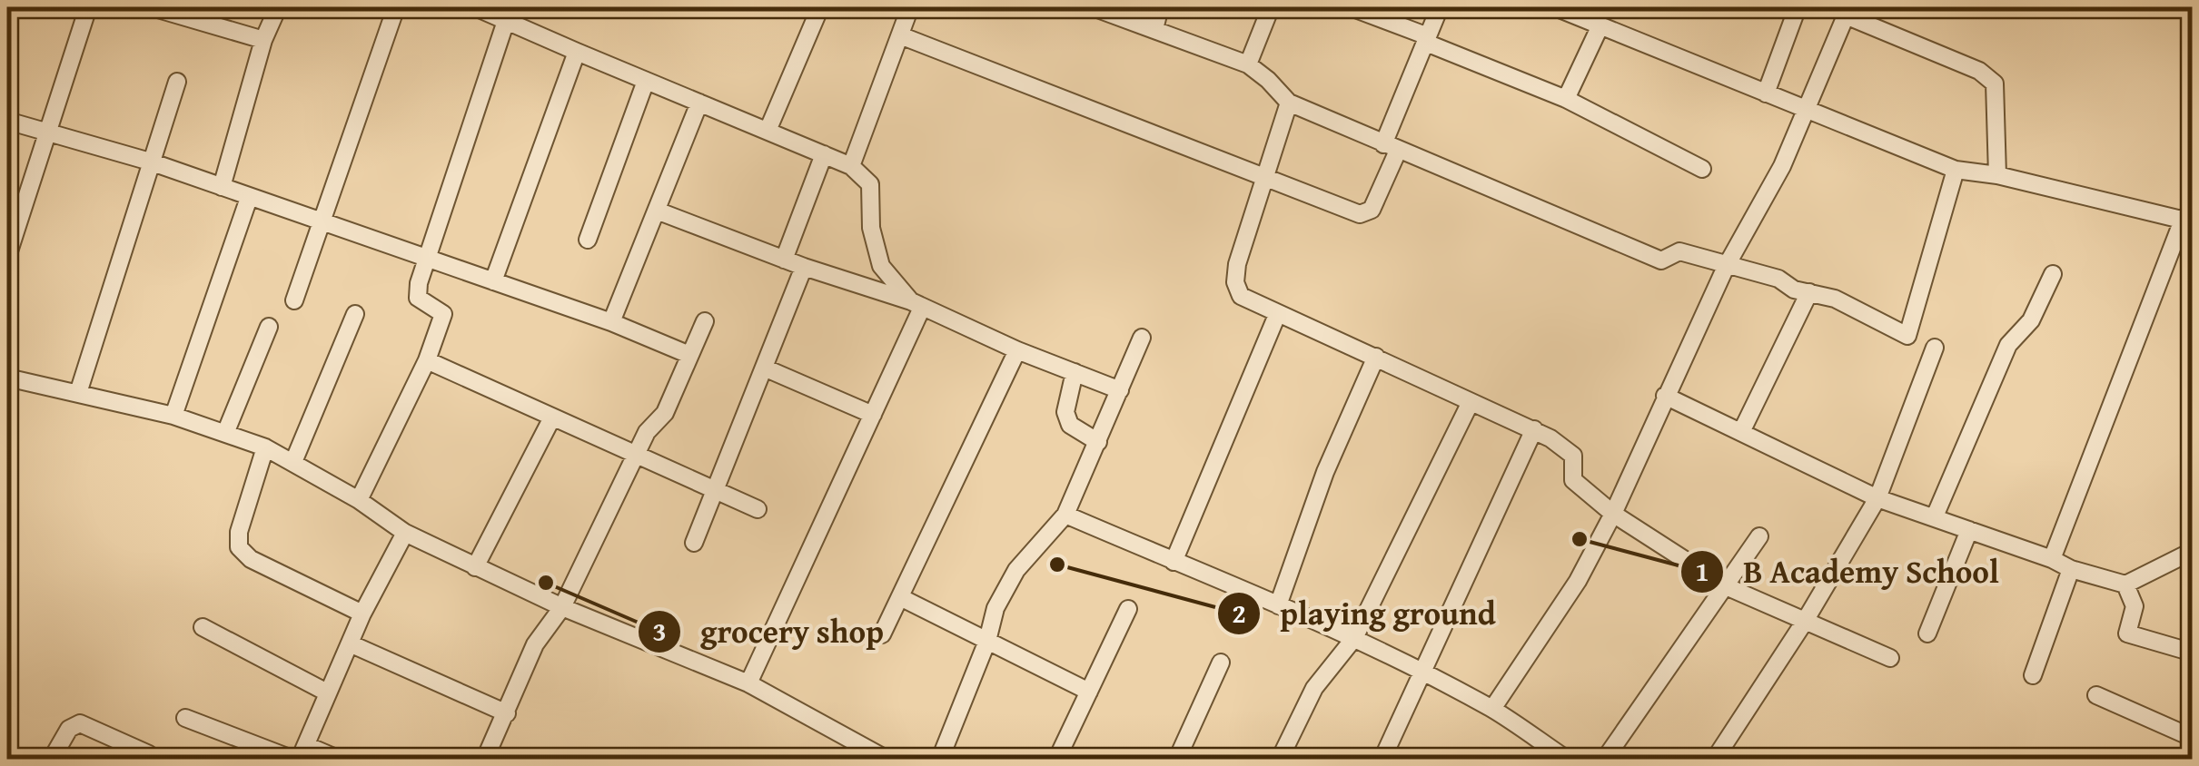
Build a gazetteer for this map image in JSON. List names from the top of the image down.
{
  "places": ["B Academy School", "playing ground", "grocery shop"]
}
